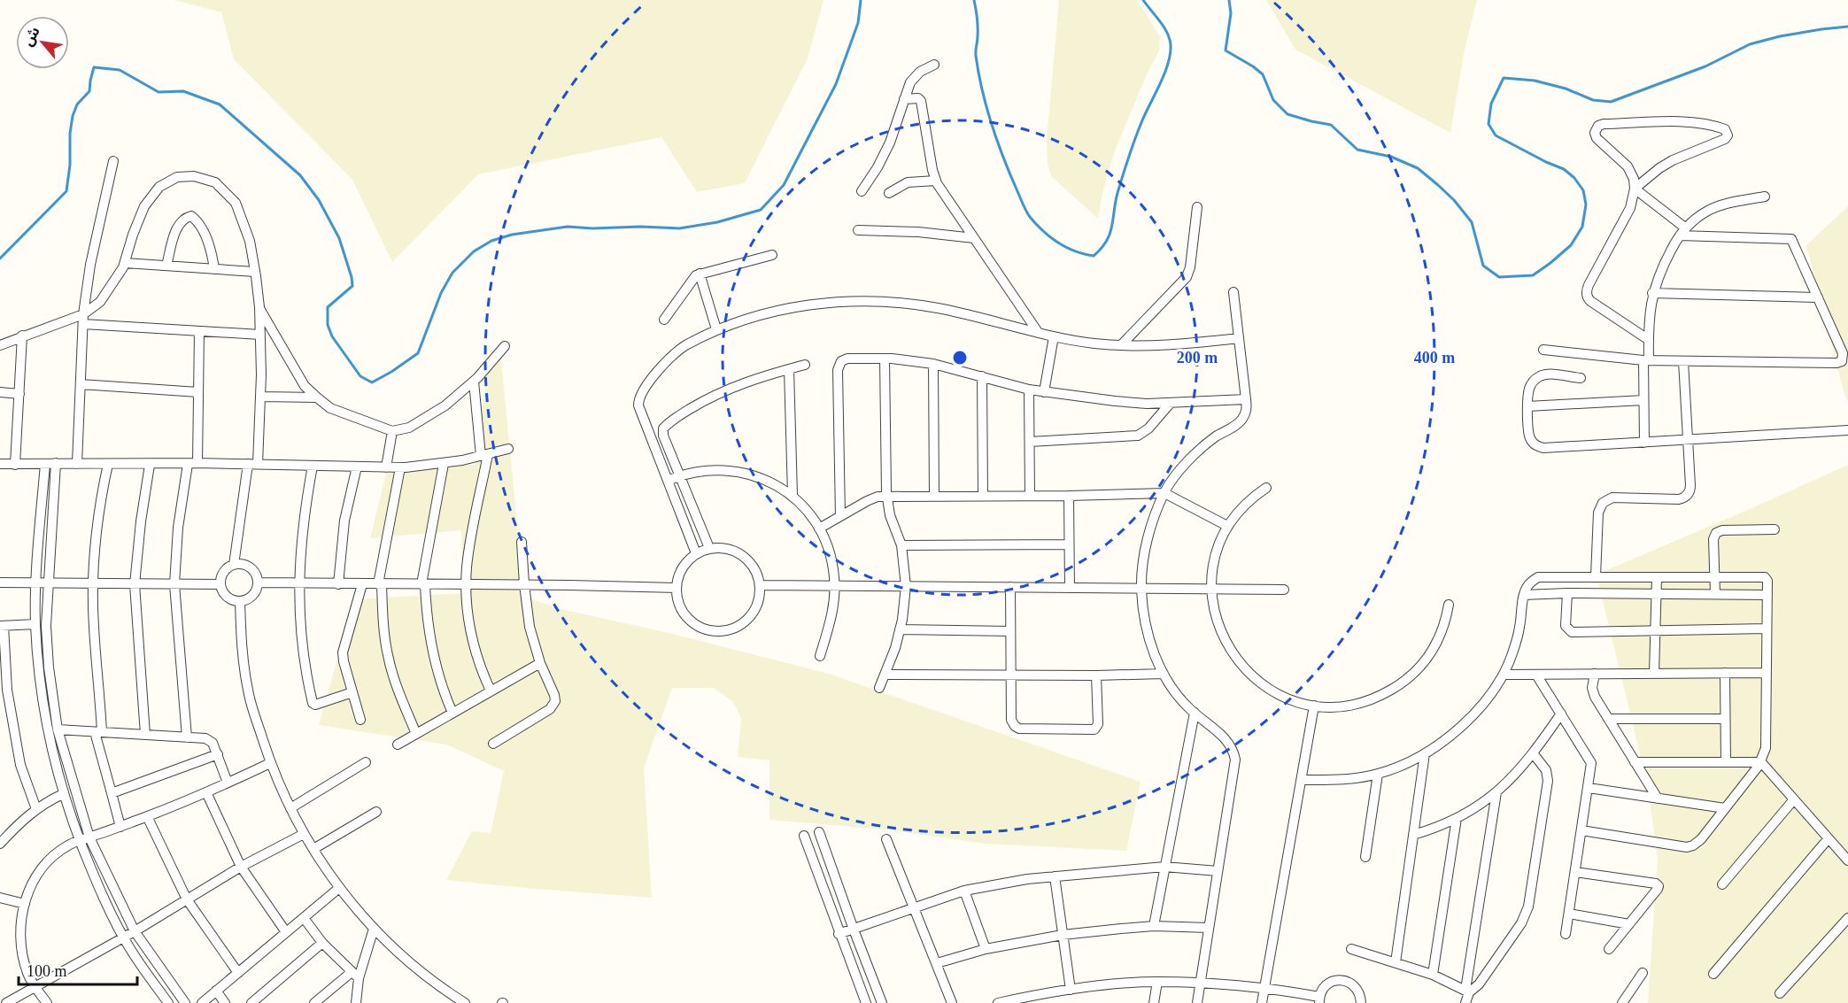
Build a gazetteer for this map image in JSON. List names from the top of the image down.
{
  "scale_bar": "100 m",
  "north": "top left",
  "rings": ["200 m", "400 m"]
}
